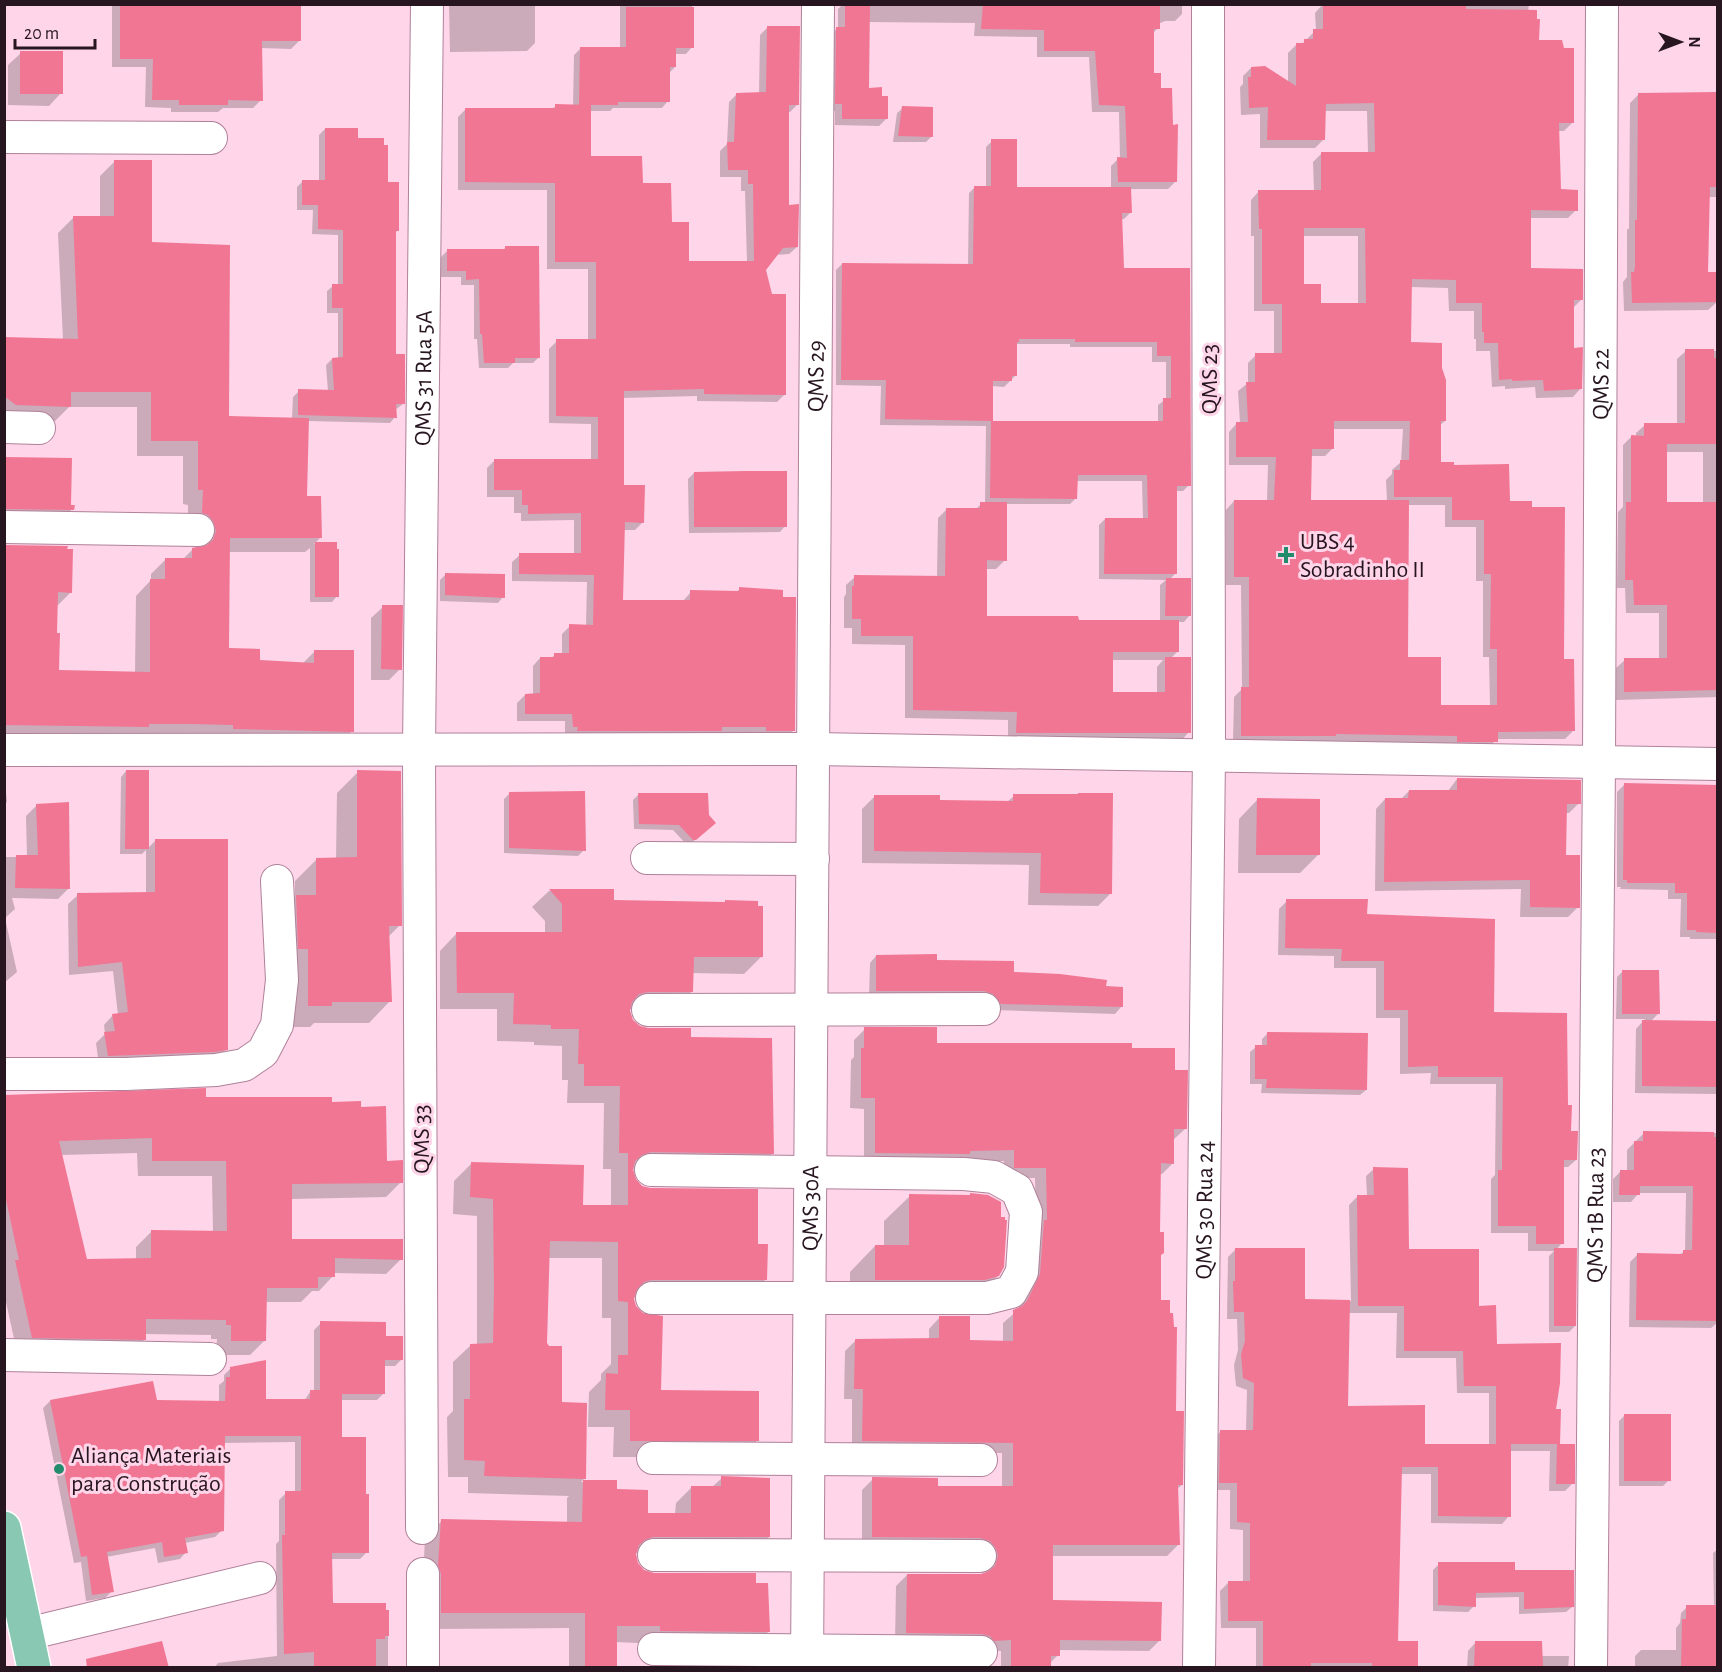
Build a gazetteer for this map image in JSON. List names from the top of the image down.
{
  "streets": {
    "street": [
      "QMS 31 Rua 5A",
      "QMS 29",
      "QMS 23",
      "QMS 22",
      "QMS 33",
      "QMS 30A",
      "QMS 30 Rua 24",
      "QMS 1B Rua 23"
    ]
  },
  "crossings": [
    ["QMS 31 Rua 5A", "QMS 33"],
    ["QMS 29", "QMS 30A"],
    ["QMS 23", "QMS 30 Rua 24"],
    ["QMS 22", "QMS 1B Rua 23"]
  ],
  "places": {
    "health": ["UBS 4 Sobradinho II"],
    "other": ["Aliança Materiais para Construção"]
  },
  "scale_bar": "20 m",
  "north": "right"
}
